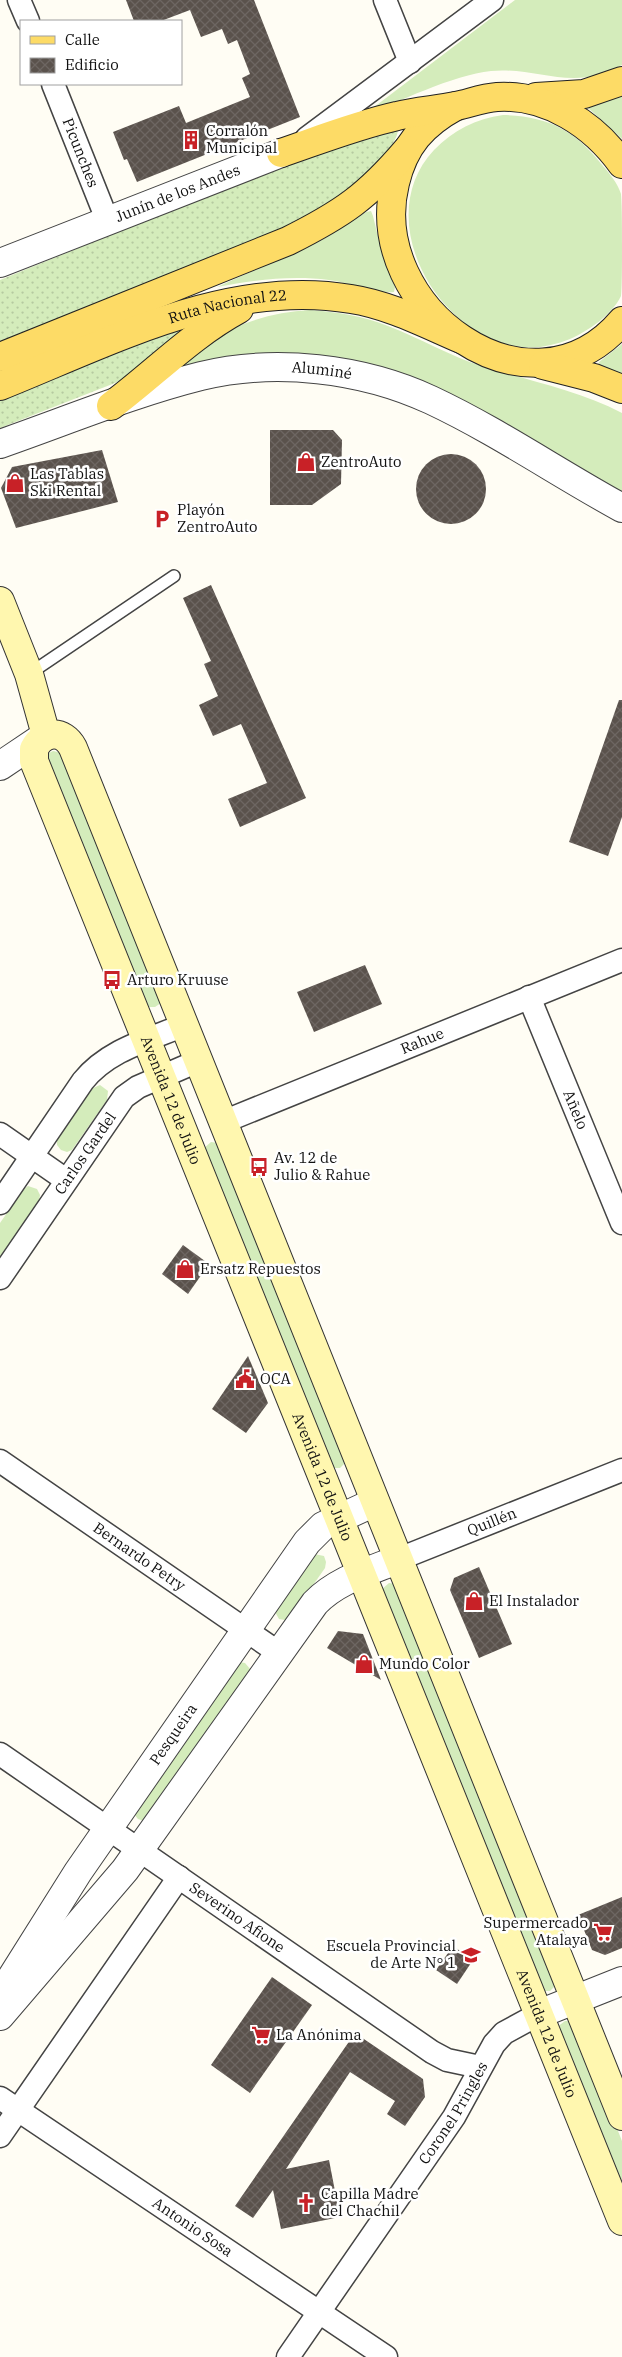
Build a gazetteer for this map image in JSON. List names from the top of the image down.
{
  "streets": {
    "main road": ["Ruta Nacional 22", "Avenida 12 de Julio"],
    "street": [
      "Picunches",
      "Junín de los Andes",
      "Aluminé",
      "Rahue",
      "Añelo",
      "Carlos Gardel",
      "Quillén",
      "Bernardo Petry",
      "Pesqueira",
      "Severino Afione",
      "Coronel Pringles",
      "Antonio Sosa"
    ]
  },
  "crossings": [
    ["Picunches", "Junín de los Andes"],
    ["Rahue", "Añelo"],
    ["Avenida 12 de Julio", "Carlos Gardel"],
    ["Avenida 12 de Julio", "Quillén"],
    ["Avenida 12 de Julio", "Pesqueira"],
    ["Avenida 12 de Julio", "Coronel Pringles"],
    ["Bernardo Petry", "Pesqueira"],
    ["Pesqueira", "Severino Afione"],
    ["Severino Afione", "Coronel Pringles"],
    ["Coronel Pringles", "Antonio Sosa"]
  ],
  "places": {
    "building": ["Corralón Municipal"],
    "shop": [
      "ZentroAuto",
      "Las Tablas Ski Rental",
      "Ersatz Repuestos",
      "El Instalador",
      "Mundo Color"
    ],
    "parking": ["Playón ZentroAuto"],
    "bus stop": ["Arturo Kruuse", "Av. 12 de Julio & Rahue"],
    "public building": ["OCA"],
    "supermarket": ["Supermercado Atalaya", "La Anónima"],
    "school or university": ["Escuela Provincial de Arte N° 1"],
    "church": ["Capilla Madre del Chachil"]
  },
  "legend": ["Calle", "Edificio"]
}
